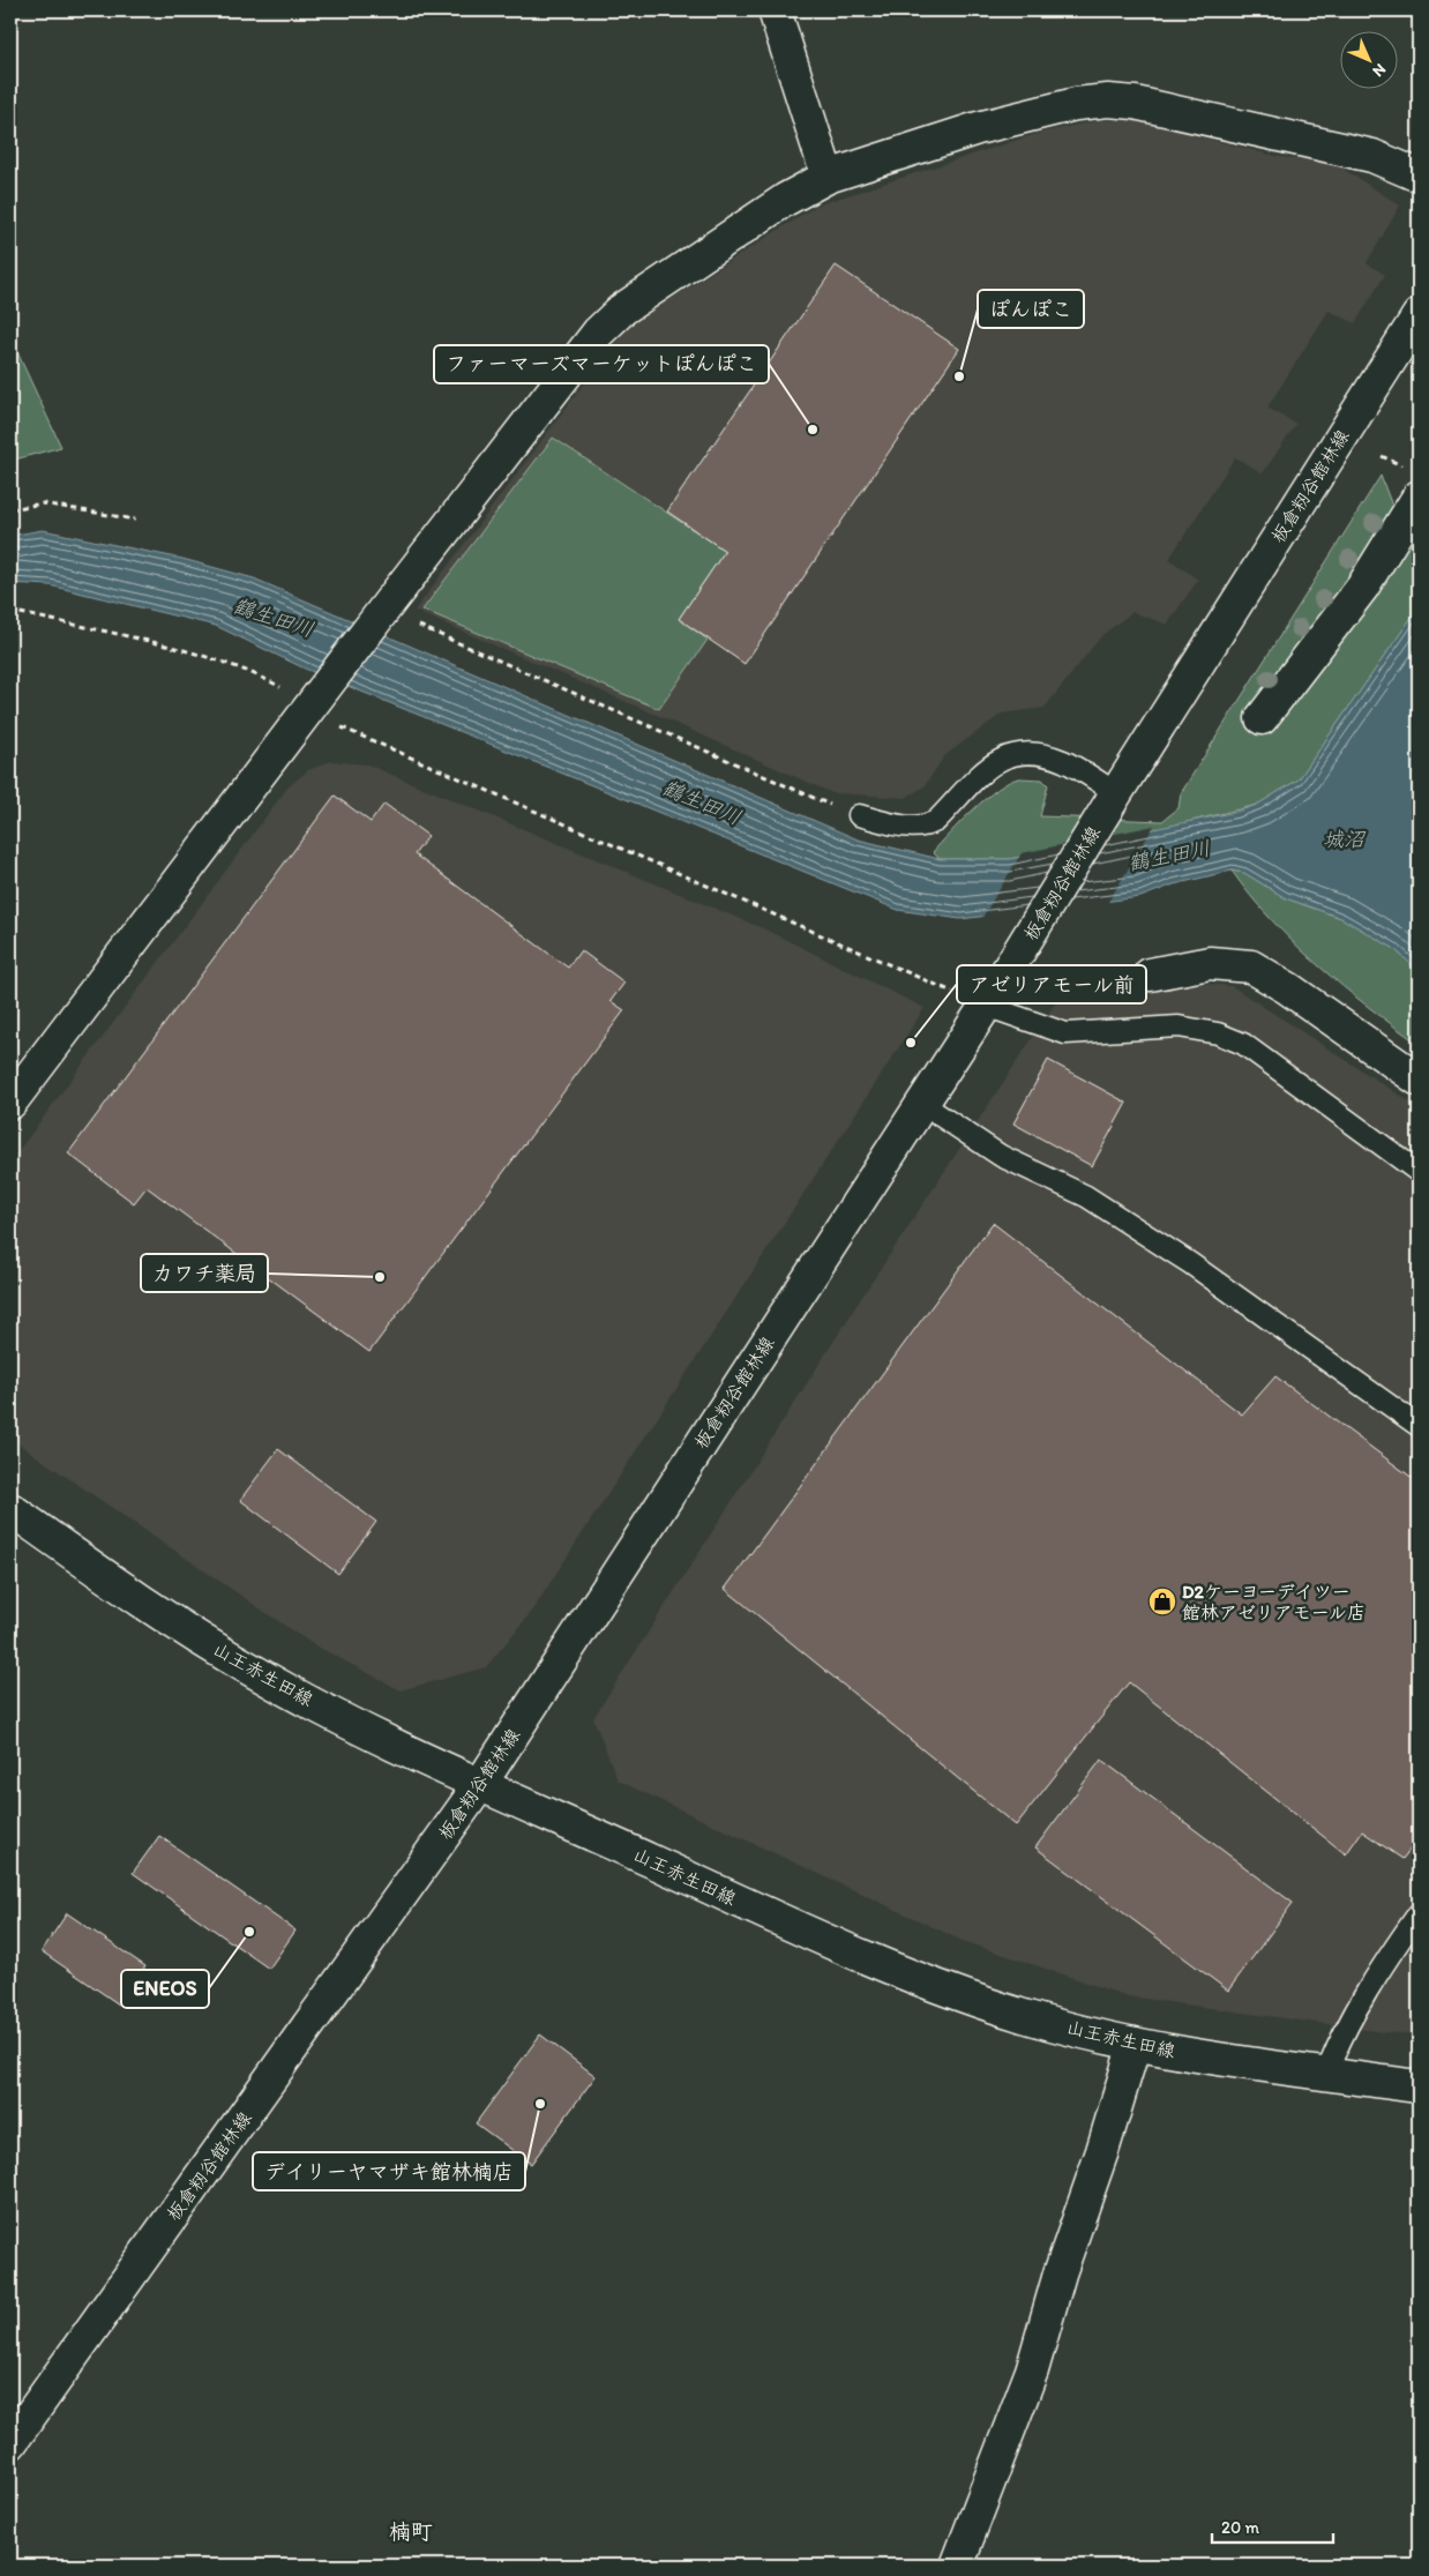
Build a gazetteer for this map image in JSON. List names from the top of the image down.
{
  "streets": {
    "main road": ["板倉籾谷館林線", "山王赤生田線"]
  },
  "crossings": [
    ["板倉籾谷館林線", "山王赤生田線"]
  ],
  "districts": ["楠町"],
  "water": ["鶴生田川", "城沼"],
  "places": {
    "other": [
      "ぽんぽこ",
      "ファーマーズマーケットぽんぽこ",
      "アゼリアモール前",
      "カワチ薬局",
      "ENEOS",
      "デイリーヤマザキ館林楠店"
    ],
    "shop": ["D2ケーヨーデイツー 館林アゼリアモール店"]
  },
  "scale_bar": "20 m",
  "north": "bottom right"
}
